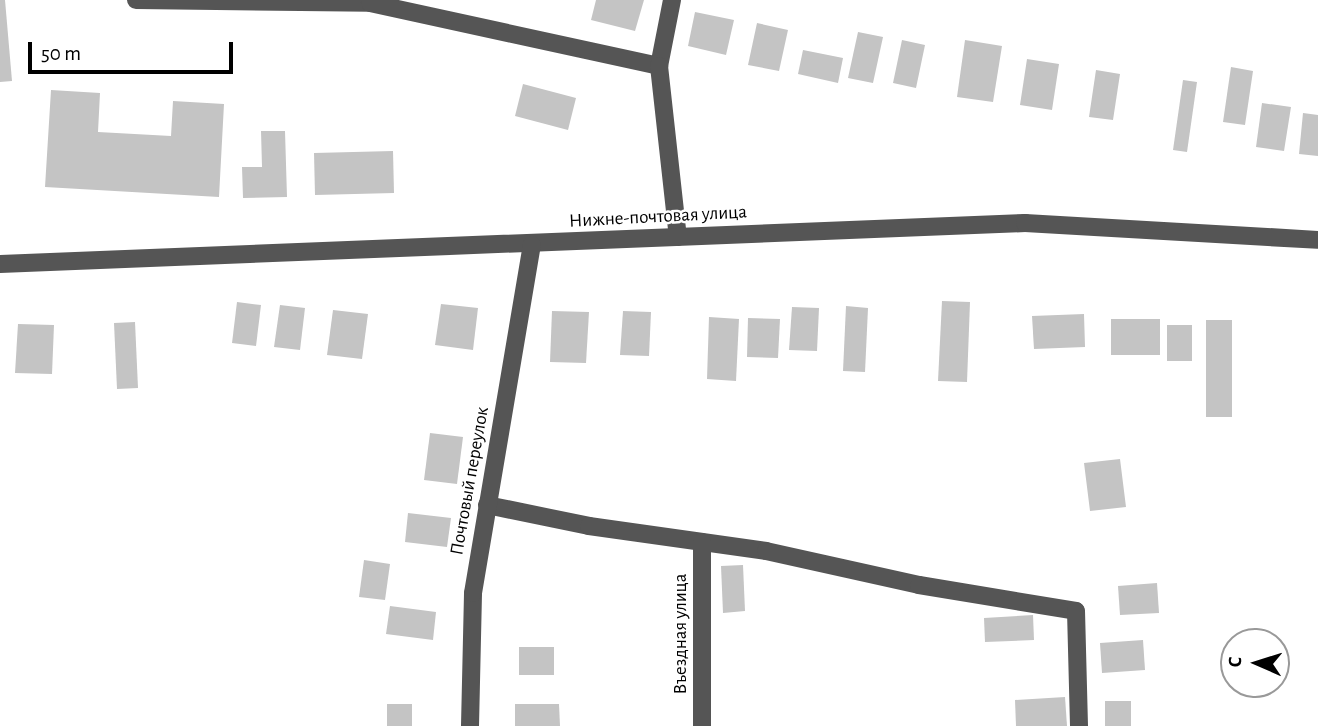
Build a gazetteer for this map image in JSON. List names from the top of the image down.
{
  "streets": {
    "street": ["Нижне-почтовая улица", "Почтовый переулок", "Въездная улица"]
  },
  "crossings": [
    ["Нижне-почтовая улица", "Почтовый переулок"]
  ],
  "scale_bar": "50 m",
  "north": "left"
}
